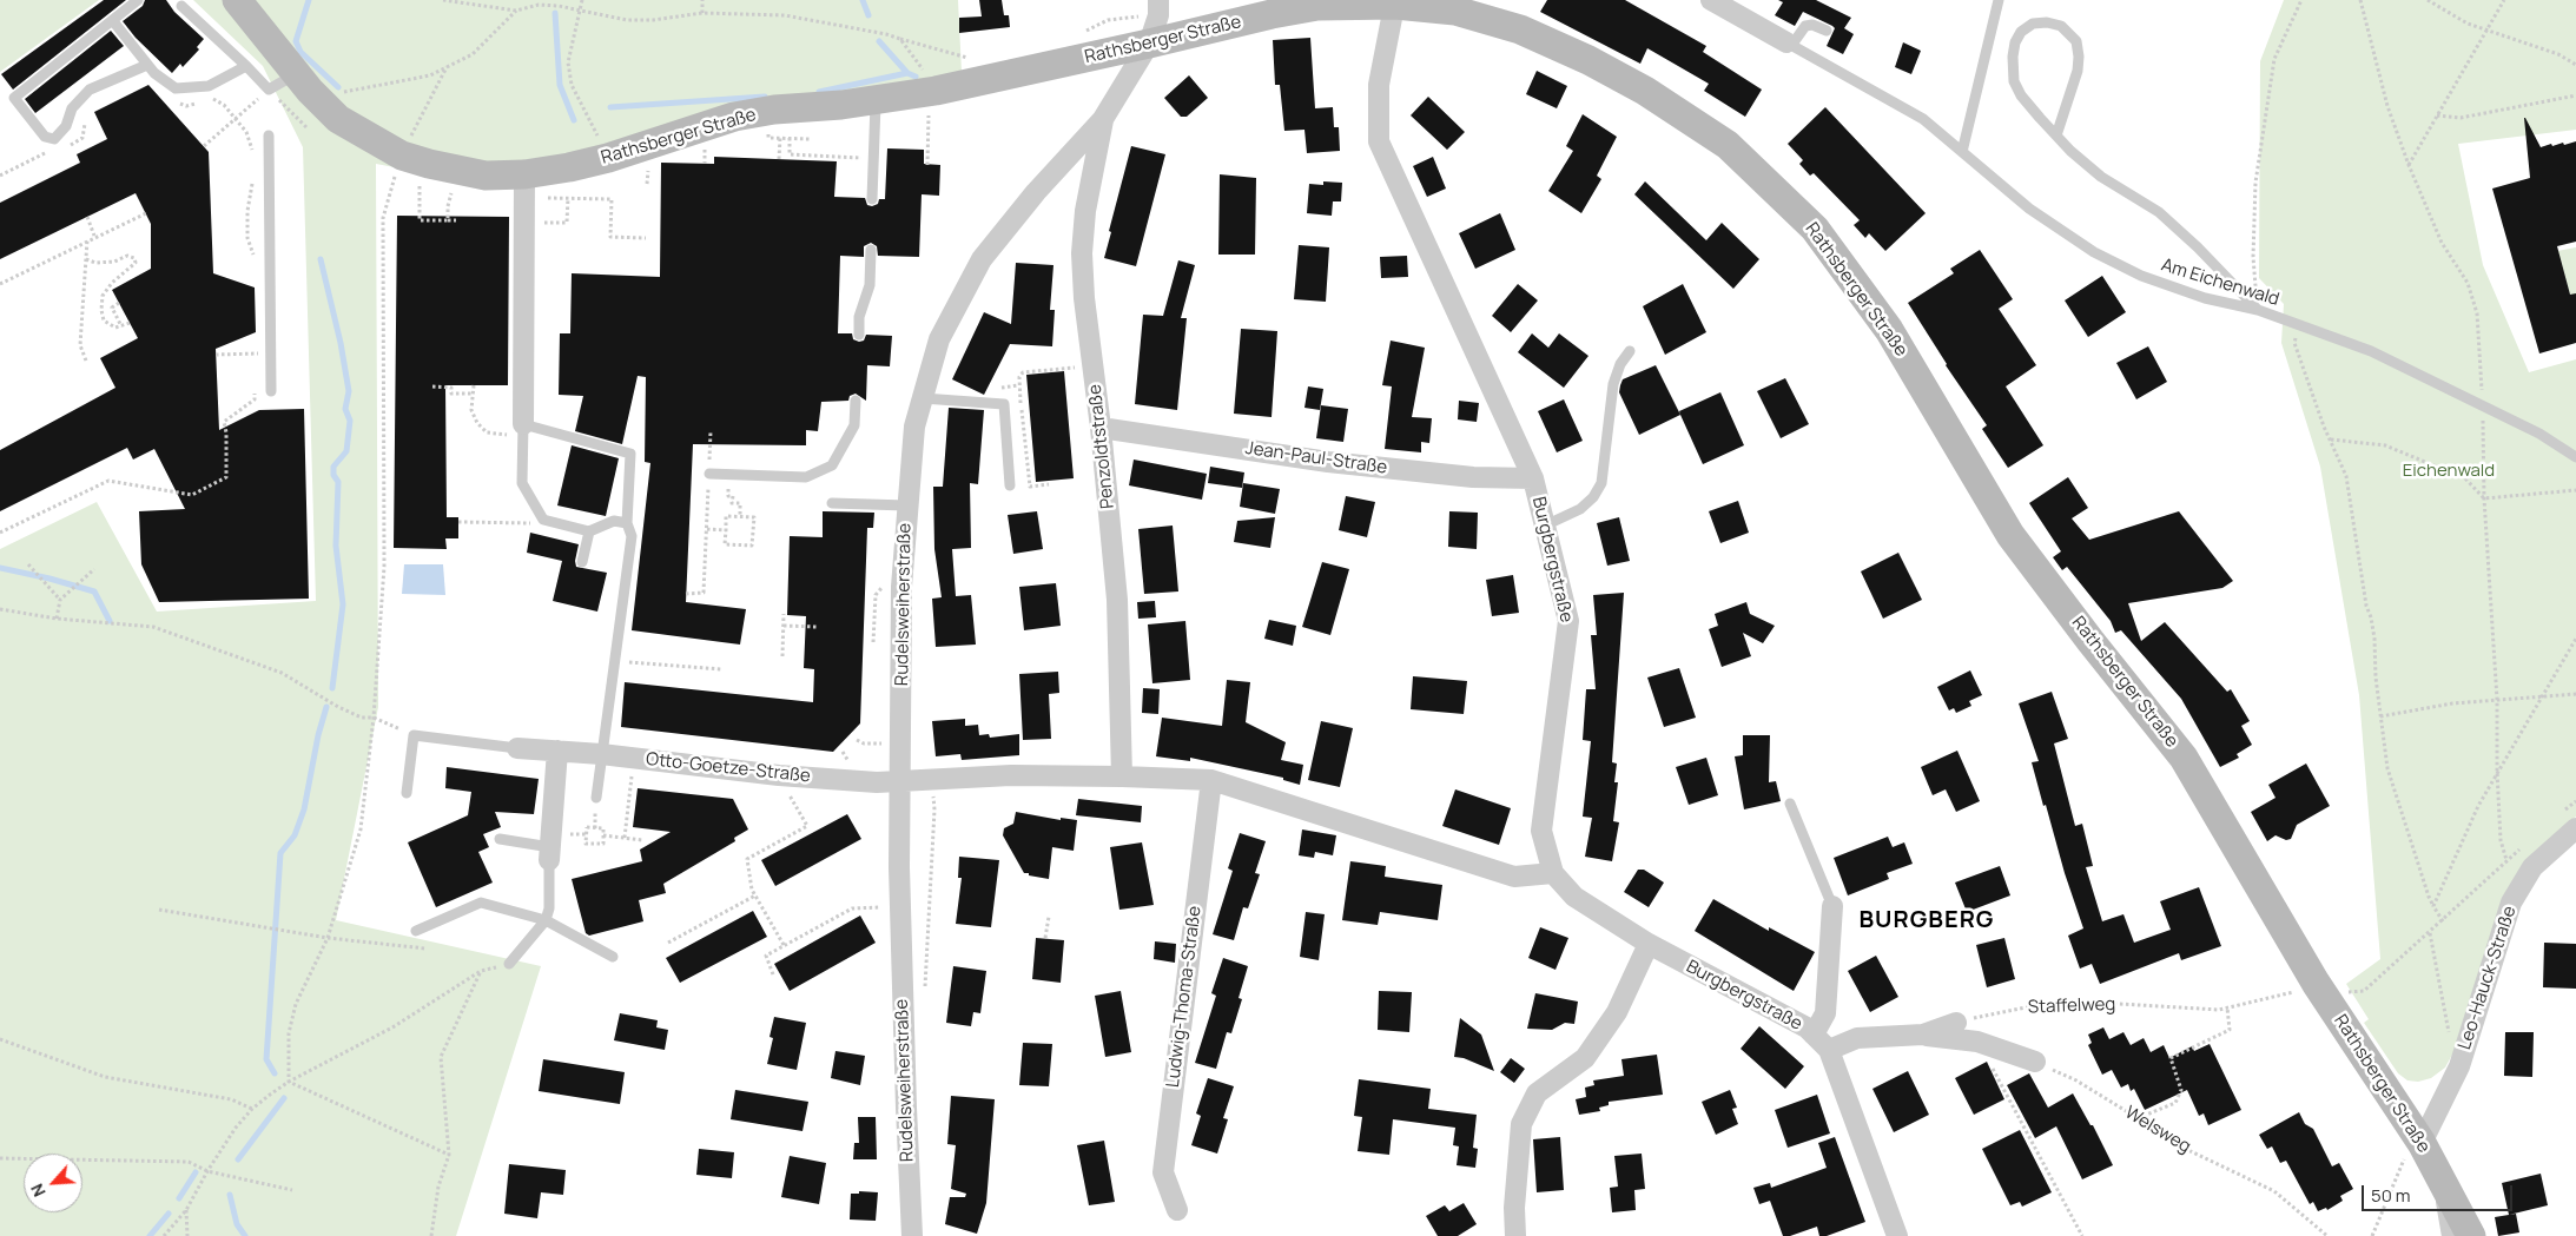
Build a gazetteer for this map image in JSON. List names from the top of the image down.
{
  "streets": {
    "street": [
      "Rathsberger Straße",
      "Penzoldtstraße",
      "Jean-Paul-Straße",
      "Burgbergstraße",
      "Rudelsweiherstraße",
      "Otto-Goetze-Straße",
      "Leo-Hauck-Straße",
      "Ludwig-Thoma-Straße"
    ],
    "lane": ["Am Eichenwald"],
    "path": ["Staffelweg", "Welsweg"]
  },
  "crossings": [
    ["Rathsberger Straße", "Burgbergstraße"],
    ["Rathsberger Straße", "Rudelsweiherstraße"],
    ["Rathsberger Straße", "Leo-Hauck-Straße"],
    ["Rathsberger Straße", "Staffelweg"],
    ["Penzoldtstraße", "Jean-Paul-Straße"],
    ["Penzoldtstraße", "Rudelsweiherstraße"],
    ["Jean-Paul-Straße", "Burgbergstraße"],
    ["Rudelsweiherstraße", "Otto-Goetze-Straße"]
  ],
  "districts": ["BURGBERG"],
  "parks": ["Eichenwald"],
  "scale_bar": "50 m",
  "north": "bottom left"
}
